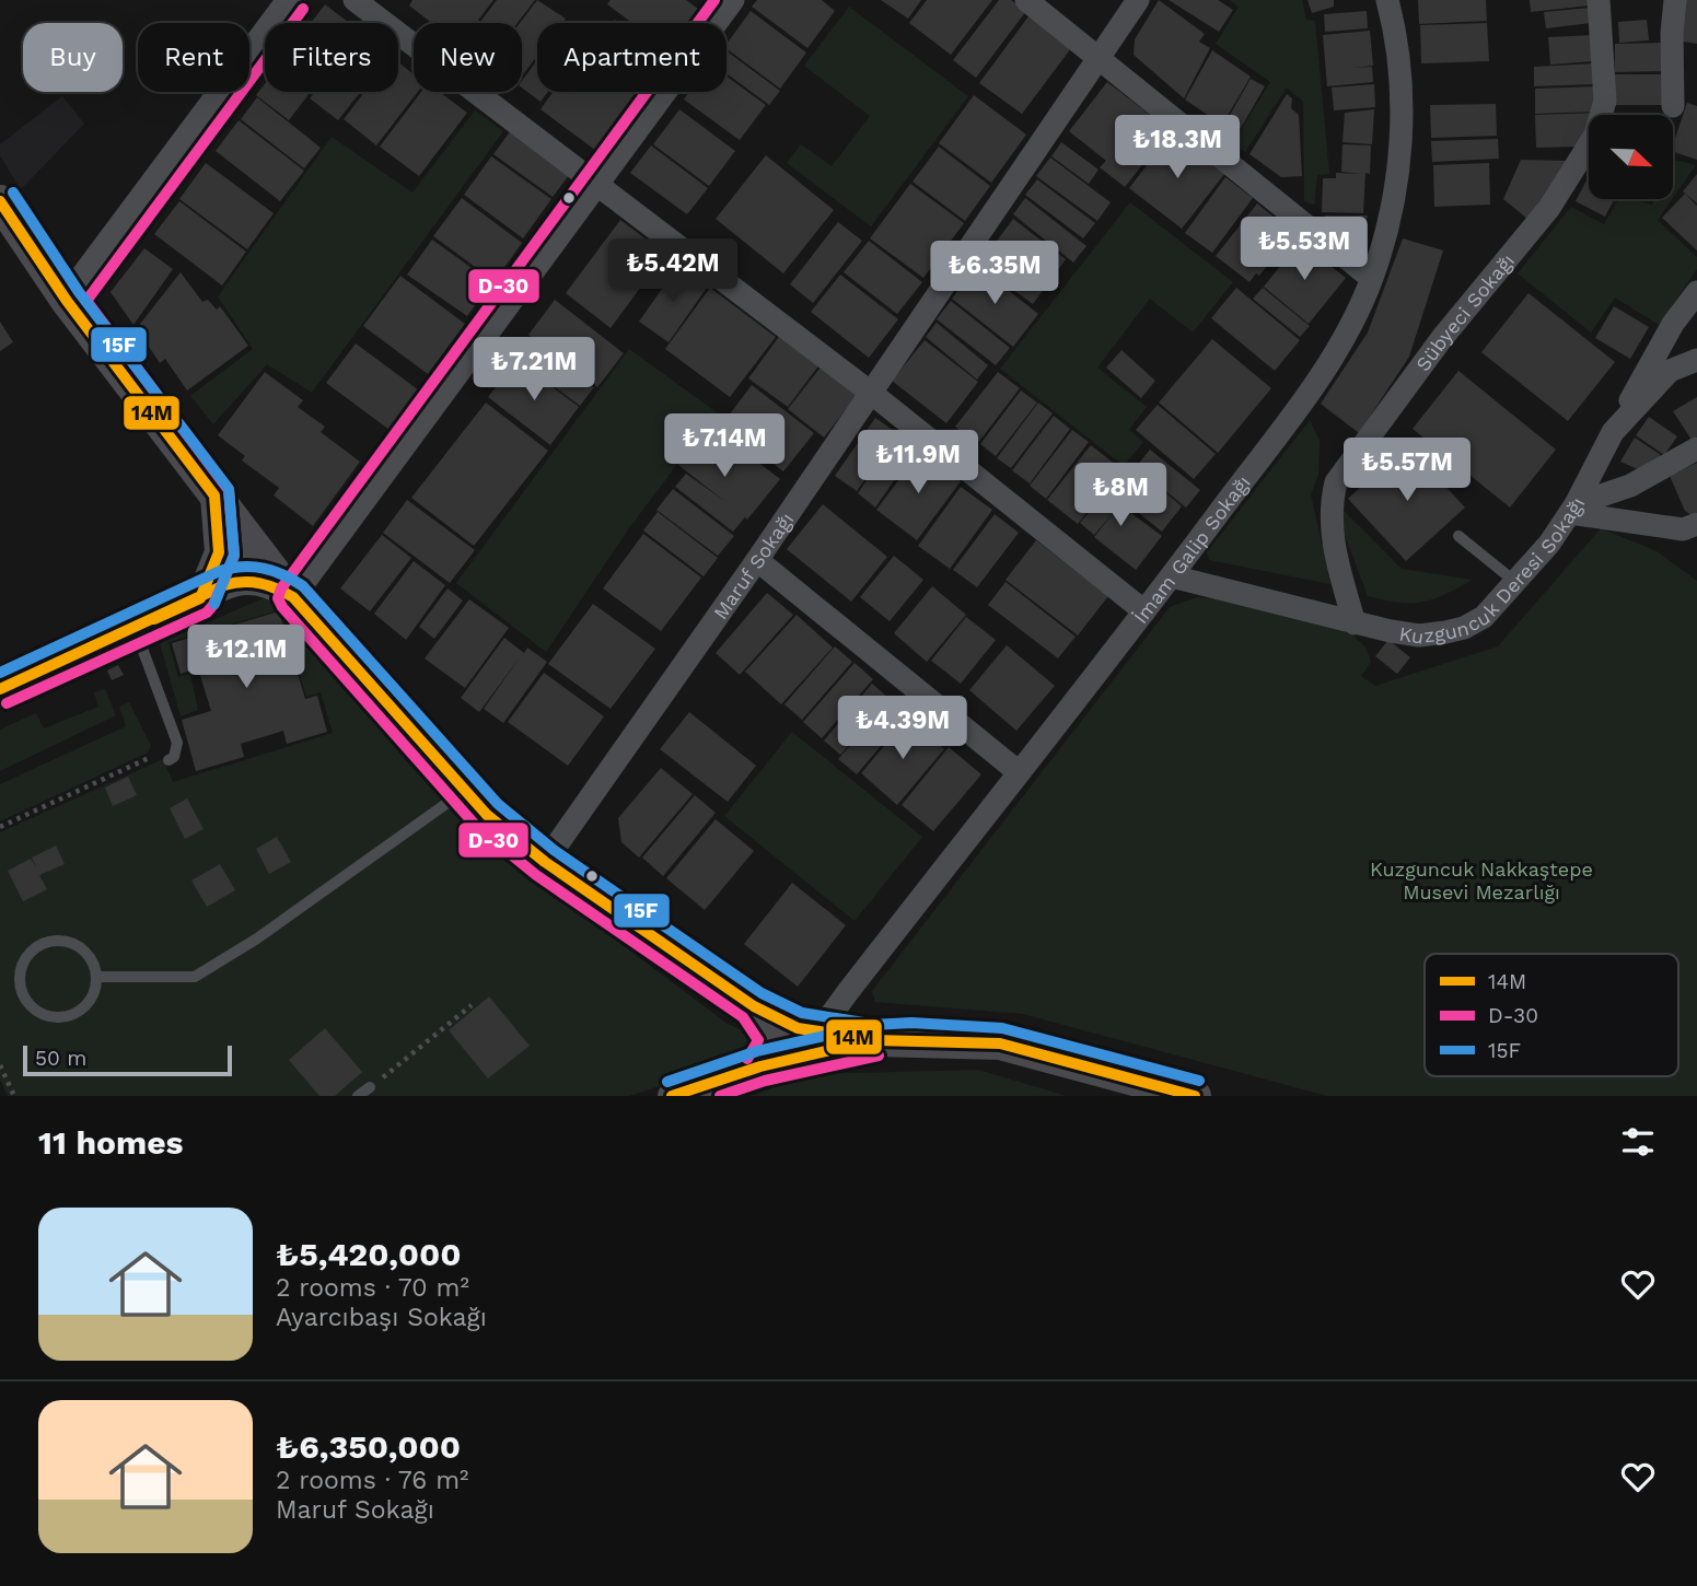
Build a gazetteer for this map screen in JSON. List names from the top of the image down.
{
  "streets": {
    "street": [
      "Sübyeci Sokağı",
      "İmam Galip Sokağı",
      "Kuzguncuk Deresi Sokağı",
      "Maruf Sokağı"
    ]
  },
  "crossings": [
    ["Sübyeci Sokağı", "Kuzguncuk Deresi Sokağı"],
    ["İmam Galip Sokağı", "Kuzguncuk Deresi Sokağı"]
  ],
  "parks": ["Kuzguncuk Nakkaştepe Musevi Mezarlığı"],
  "lines": ["transit line D-30", "transit line 15F", "transit line 14M"],
  "legend": ["14M", "D-30", "15F"],
  "scale_bar": "50 m",
  "north": "bottom right",
  "page": {
    "chip": [
      "Buy",
      "Rent",
      "Filters",
      "New",
      "Apartment"
    ],
    "price": [
      "₺18.3M",
      "₺5.53M",
      "₺5.42M",
      "₺6.35M",
      "₺7.21M",
      "₺7.14M",
      "₺11.9M",
      "₺5.57M",
      "₺8M",
      "₺12.1M",
      "₺4.39M"
    ],
    "scale": "50 m",
    "heading": "11 homes",
    "list": [
      {
        "name": "₺5,420,000",
        "note": "2 rooms · 70 m² · Ayarcıbaşı Sokağı"
      },
      {
        "name": "₺6,350,000",
        "note": "2 rooms · 76 m² · Maruf Sokağı"
      }
    ]
  }
}
